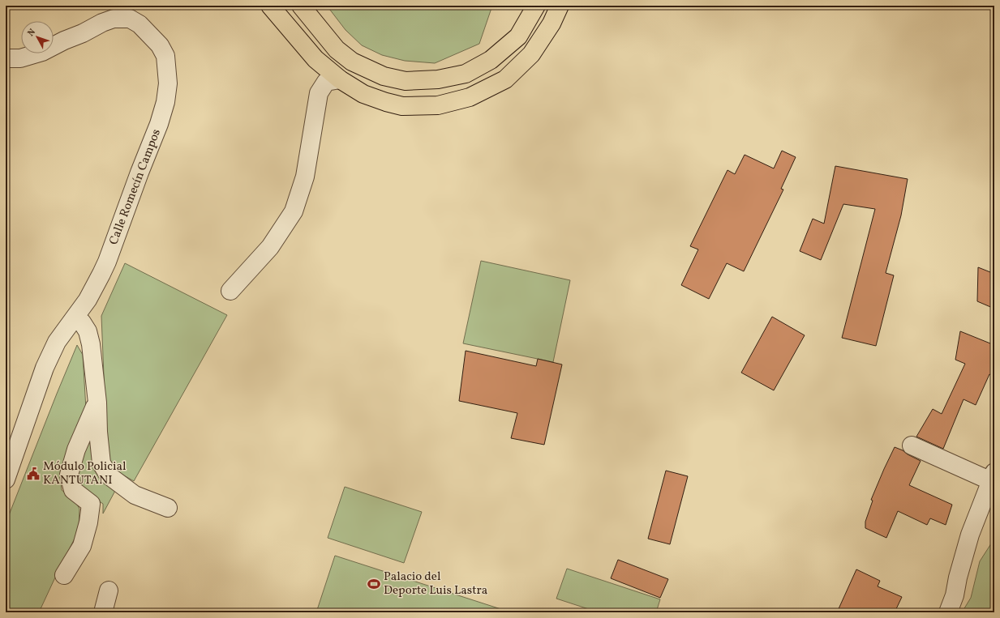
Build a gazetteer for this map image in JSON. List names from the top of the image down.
{
  "streets": {
    "street": ["Calle Romecín Campos"]
  },
  "places": {
    "public building": ["Módulo Policial KANTUTANI"],
    "sports": ["Palacio del Deporte Luis Lastra"]
  },
  "north": "top left"
}
